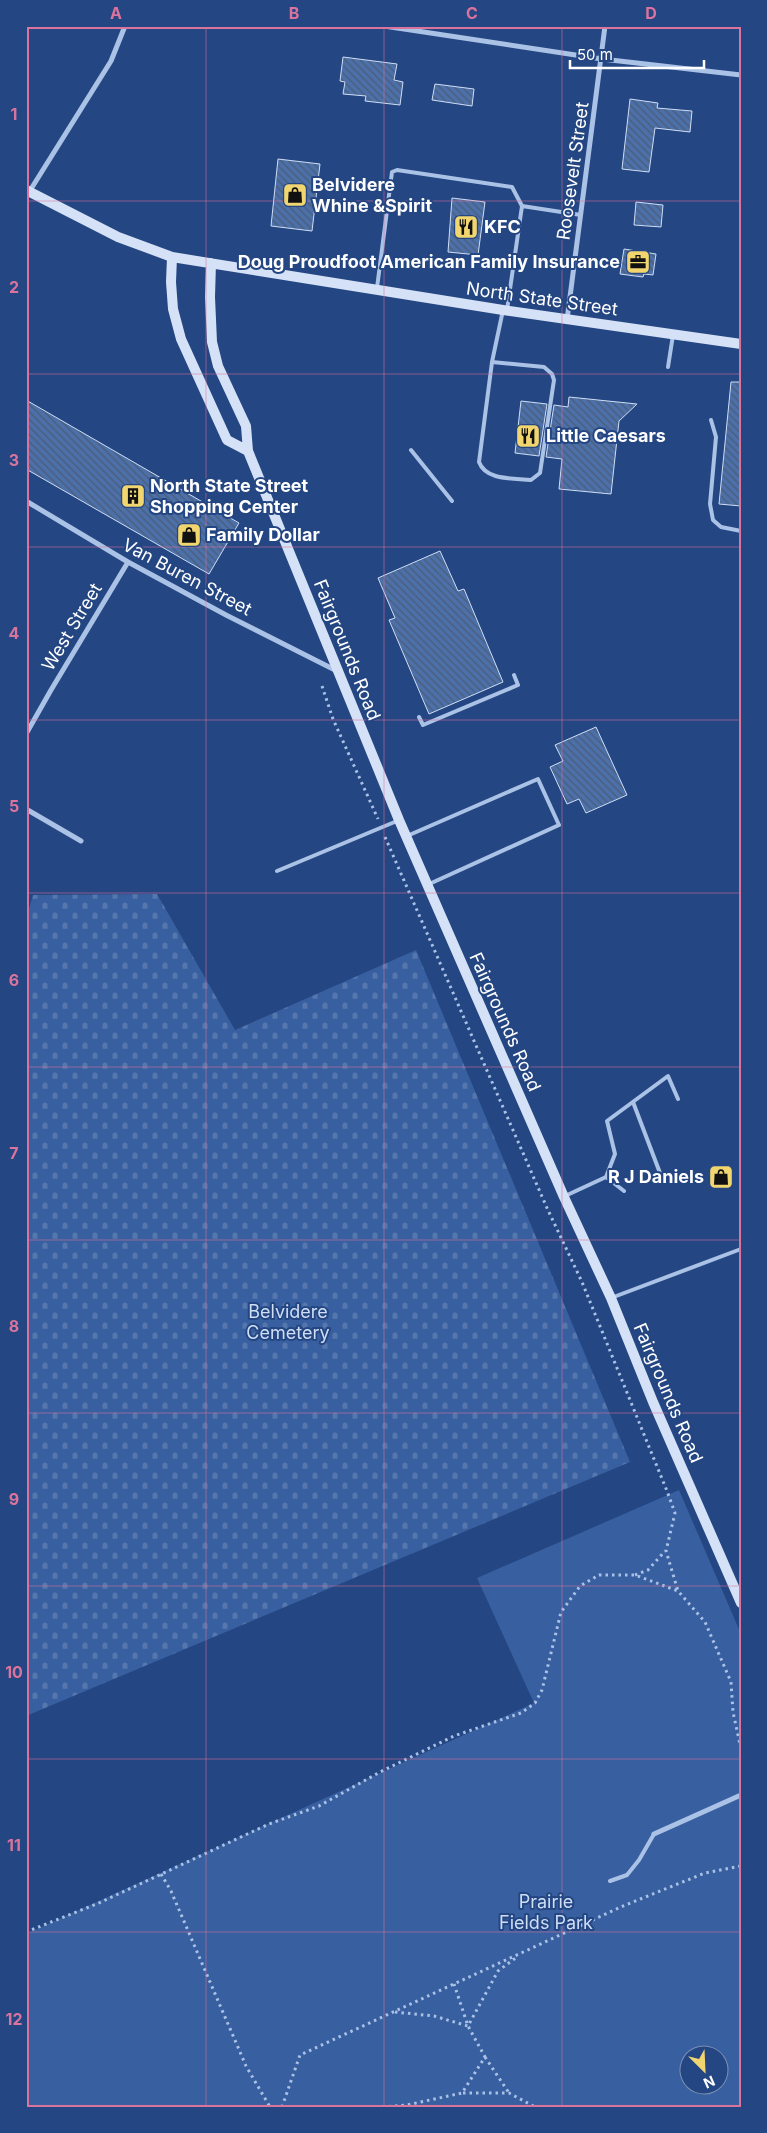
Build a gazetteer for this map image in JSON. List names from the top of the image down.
{
  "streets": {
    "main road": ["North State Street", "Fairgrounds Road"],
    "street": ["Roosevelt Street", "Van Buren Street", "West Street"]
  },
  "crossings": [
    ["Roosevelt Street", "North State Street"],
    ["North State Street", "Fairgrounds Road"],
    ["Van Buren Street", "West Street"],
    ["Van Buren Street", "Fairgrounds Road"]
  ],
  "parks": ["Belvidere Cemetery", "Prairie Fields Park"],
  "places": {
    "shop": ["Belvidere Whine &Spirit", "Family Dollar", "R J Daniels"],
    "restaurant": ["KFC", "Little Caesars"],
    "office": ["Doug Proudfoot American Family Insurance"],
    "building": ["North State Street Shopping Center"]
  },
  "scale_bar": "50 m",
  "north": "bottom right",
  "grid": {
    "columns": [
      "A",
      "B",
      "C",
      "D"
    ],
    "rows": [
      "1",
      "2",
      "3",
      "4",
      "5",
      "6",
      "7",
      "8",
      "9",
      "10",
      "11",
      "12"
    ]
  }
}
